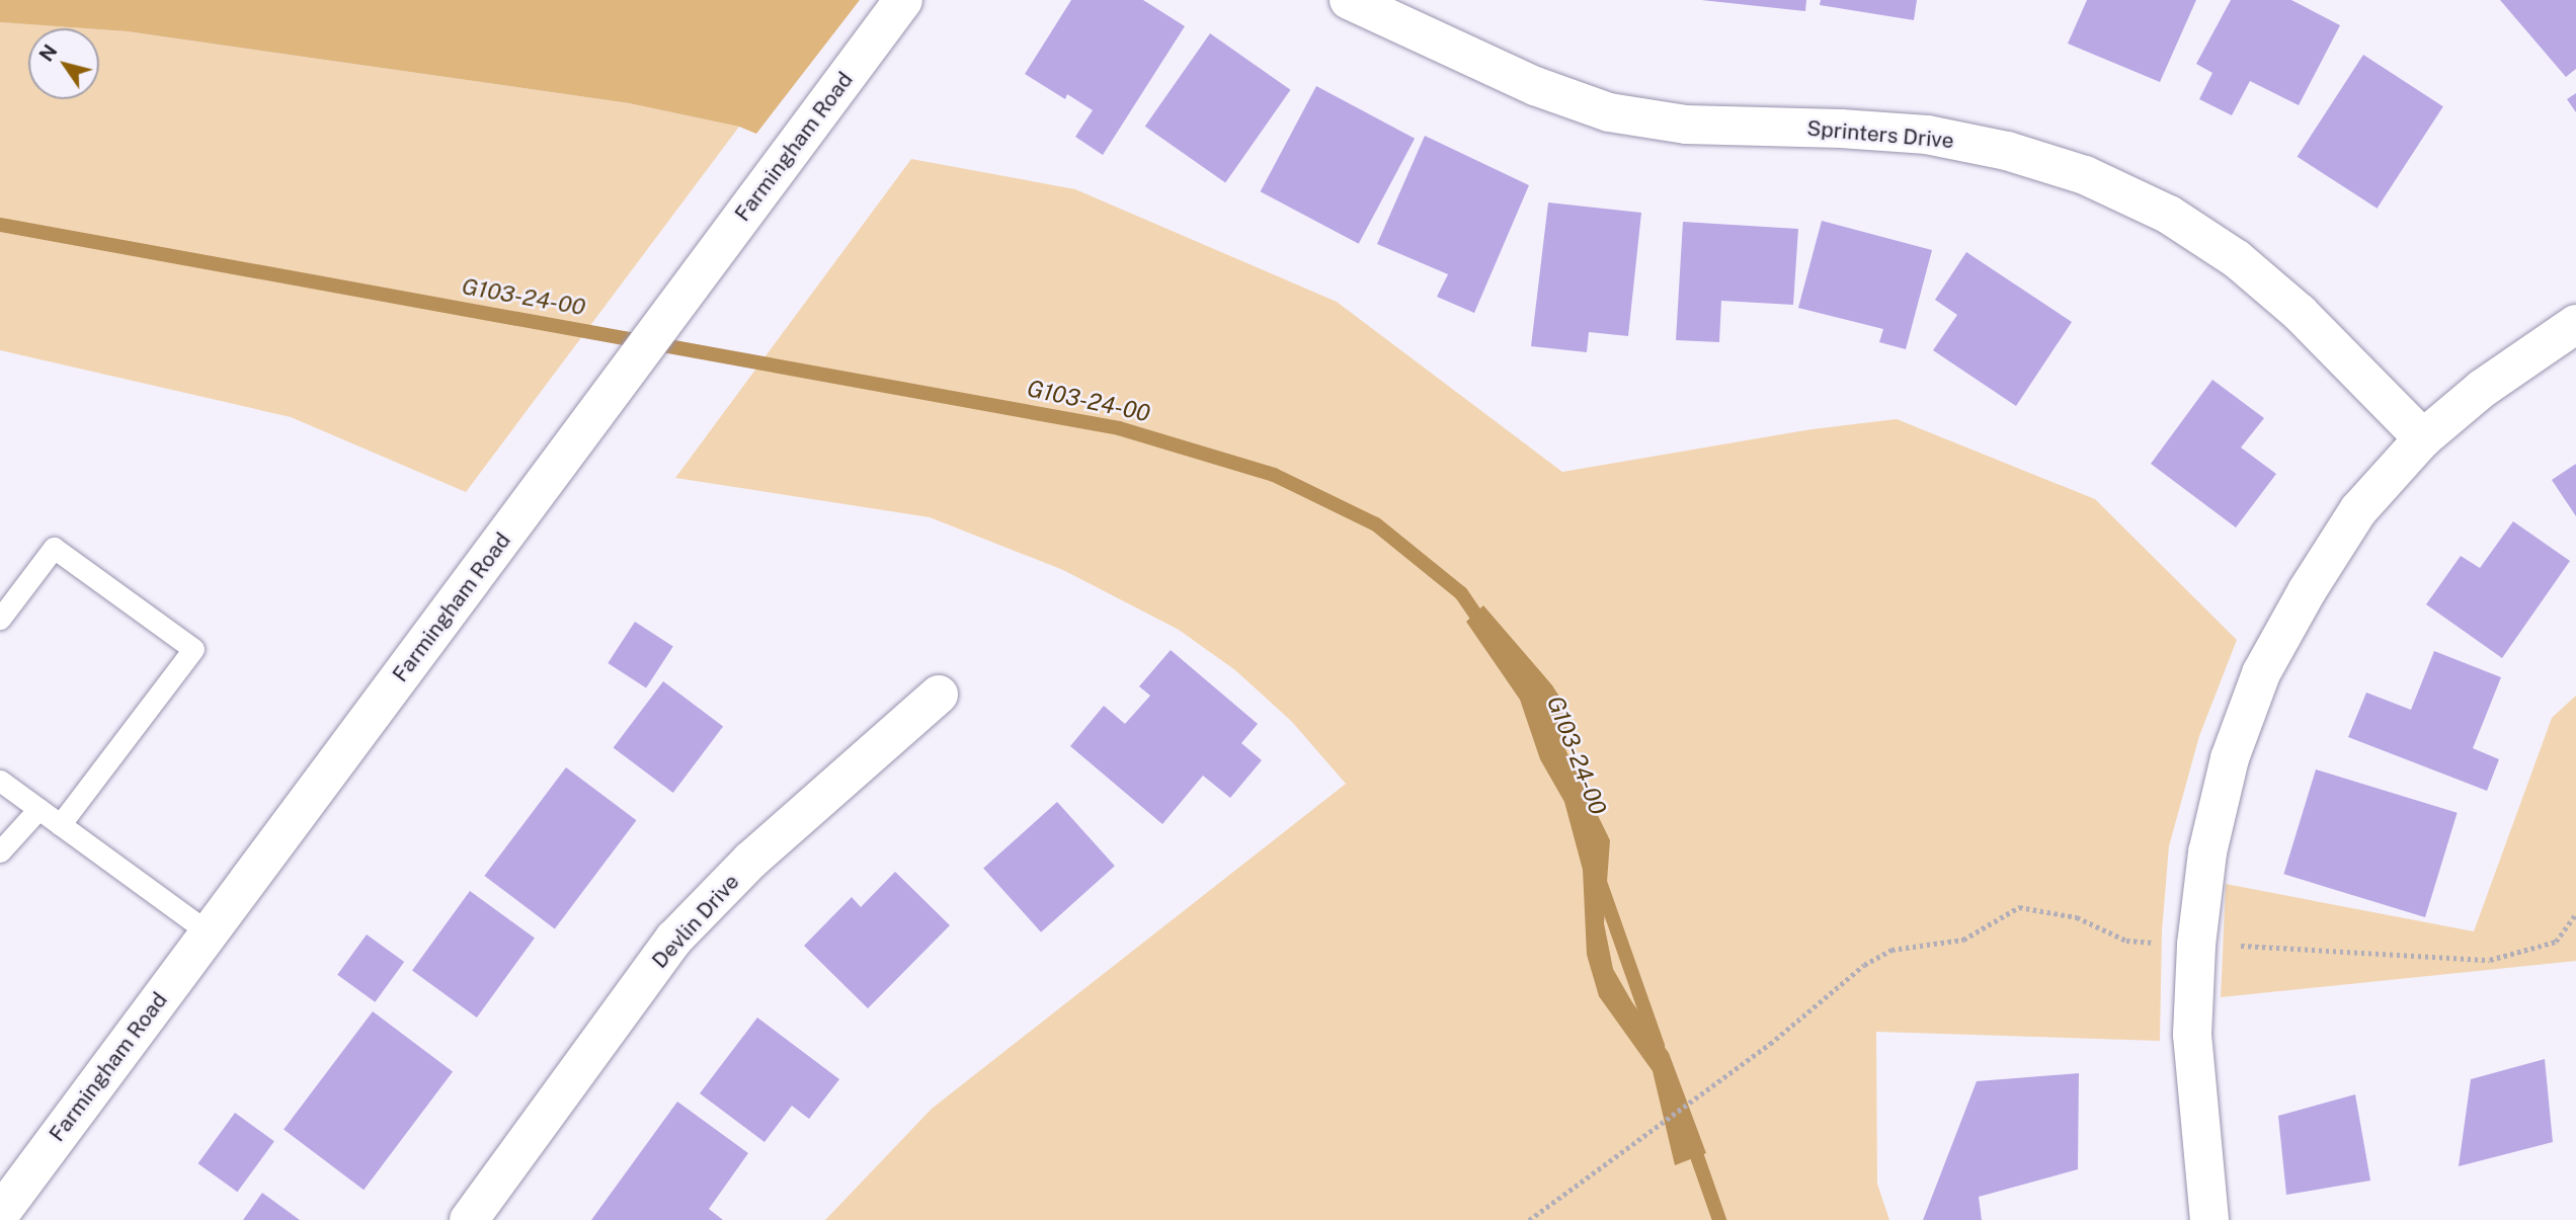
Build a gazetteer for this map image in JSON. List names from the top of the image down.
{
  "streets": {
    "street": ["Sprinters Drive", "Farmingham Road", "Devlin Drive"]
  },
  "water": ["G103-24-00"],
  "north": "top left"
}
